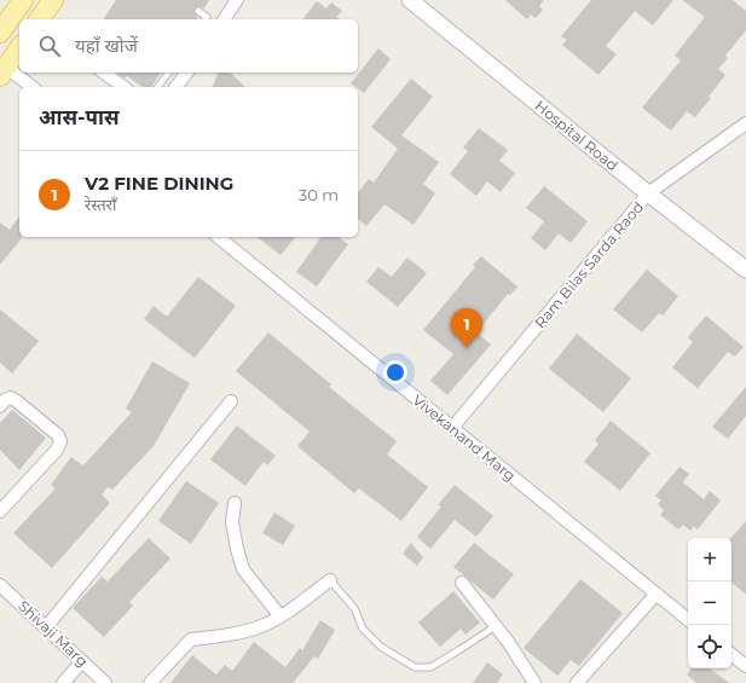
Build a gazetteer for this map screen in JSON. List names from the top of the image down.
{
  "streets": {
    "street": [
      "Hospital Road",
      "Ram Bilas Sarda Raod",
      "Vivekanand Marg",
      "Shivaji Marg"
    ]
  },
  "crossings": [
    ["Hospital Road", "Ram Bilas Sarda Raod"],
    ["Ram Bilas Sarda Raod", "Vivekanand Marg"]
  ],
  "page": {
    "search": "यहाँ खोजें",
    "heading": "आस-पास",
    "list": [
      {
        "mark": "1",
        "name": "V2 FINE DINING",
        "note": "रेस्तराँ",
        "value": "30 m"
      }
    ],
    "pins": "1",
    "map_buttons": ["+", "−"]
  }
}
